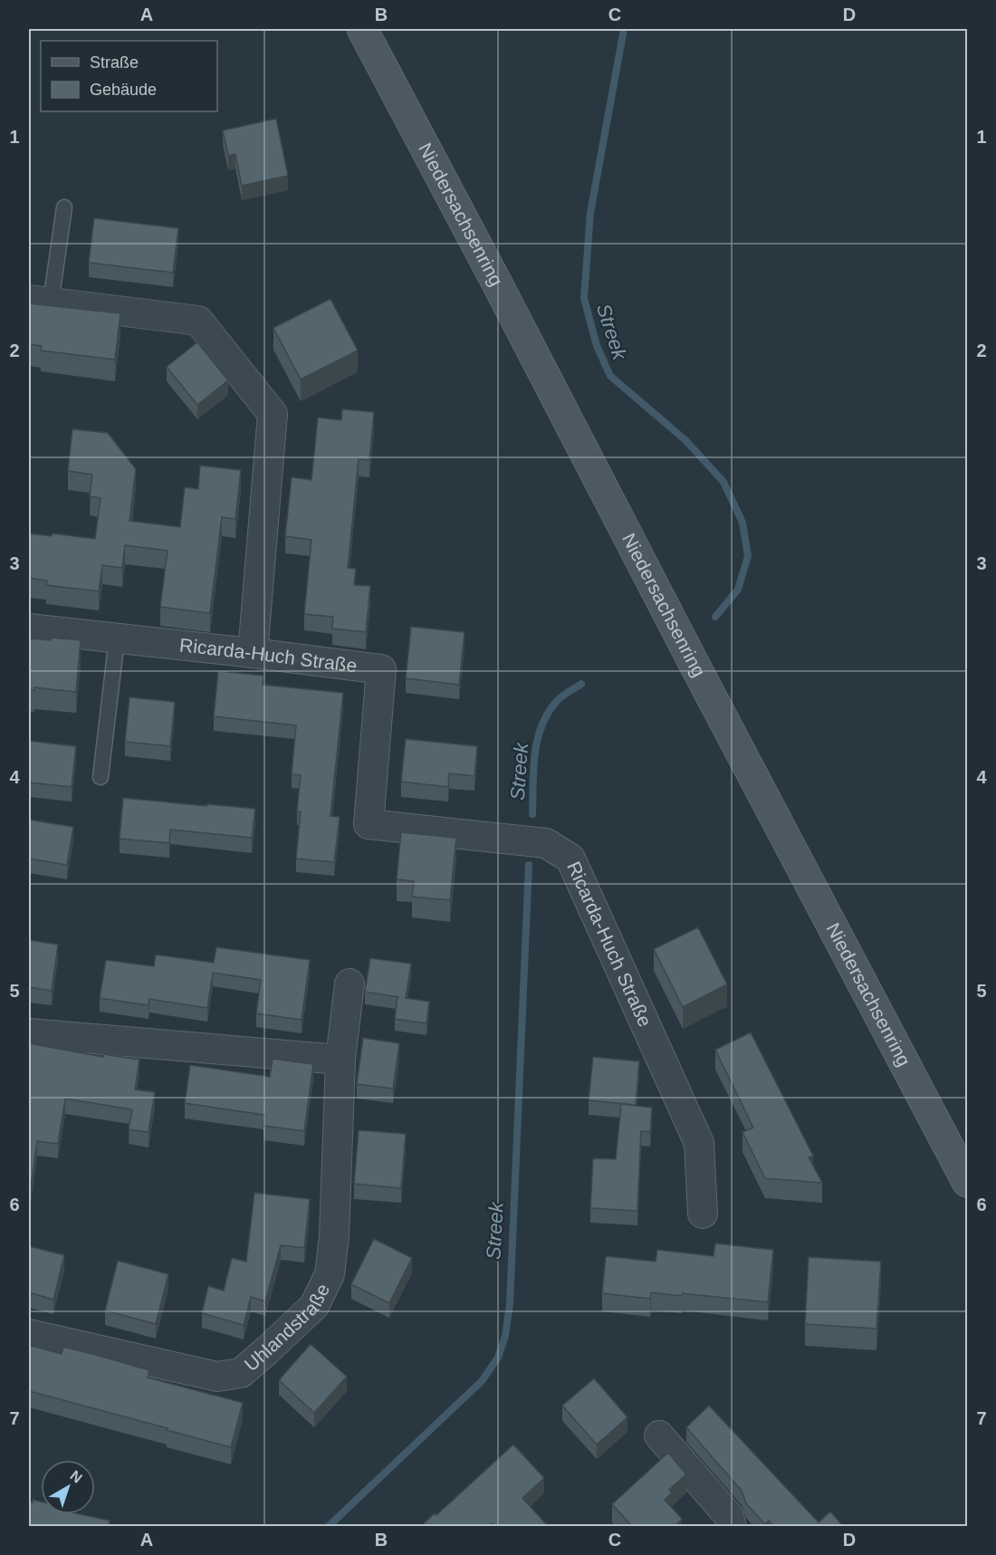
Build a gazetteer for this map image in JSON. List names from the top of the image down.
{
  "streets": {
    "main road": ["Niedersachsenring"],
    "street": ["Ricarda-Huch Straße", "Uhlandstraße"]
  },
  "water": ["Streek"],
  "legend": ["Straße", "Gebäude"],
  "north": "top right",
  "grid": {
    "columns": [
      "A",
      "B",
      "C",
      "D"
    ],
    "rows": [
      "1",
      "2",
      "3",
      "4",
      "5",
      "6",
      "7"
    ]
  }
}
